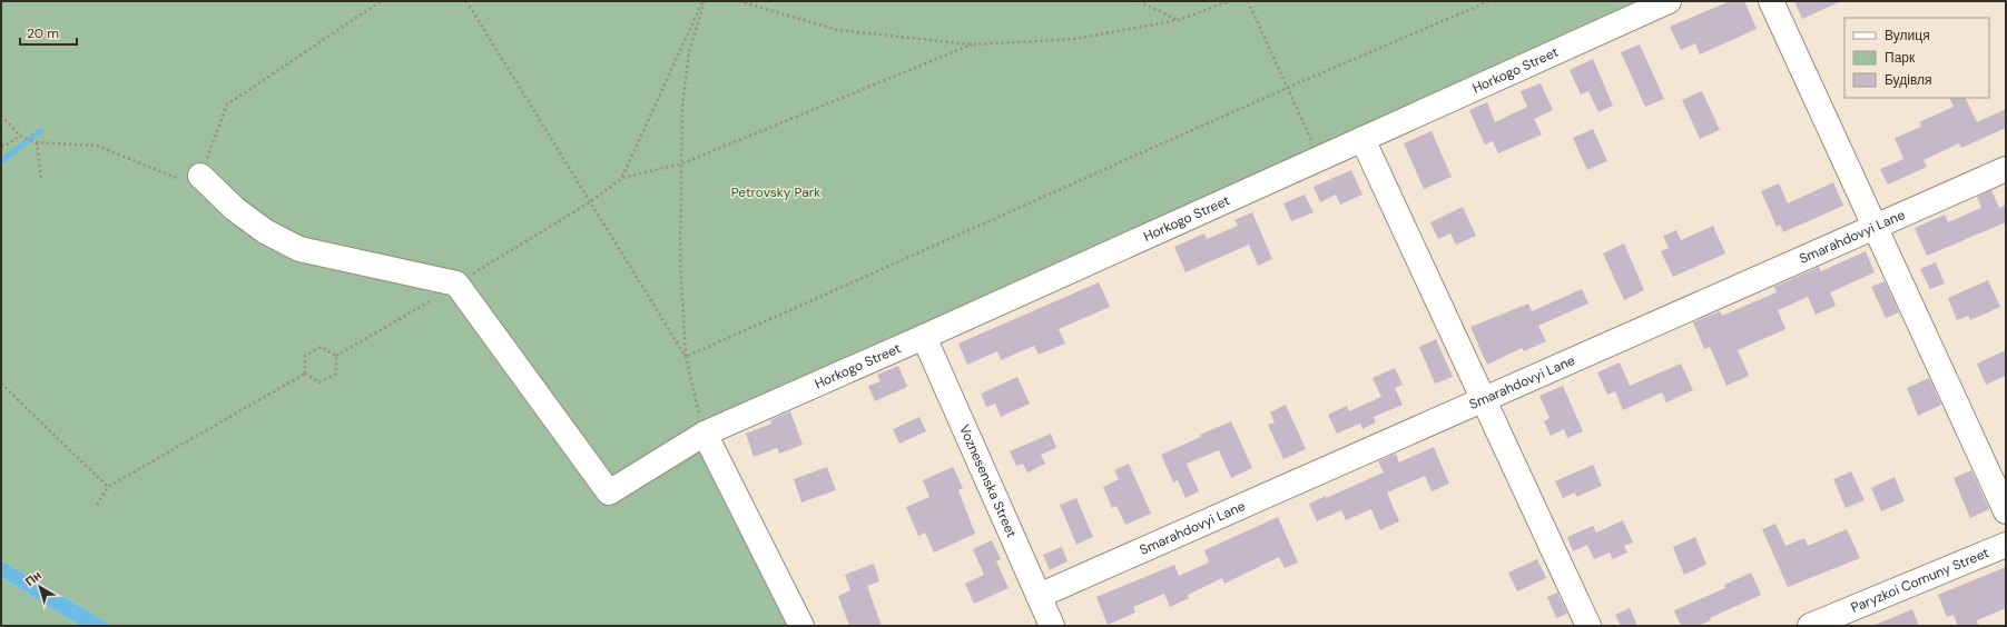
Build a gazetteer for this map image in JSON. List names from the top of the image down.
{
  "streets": {
    "street": [
      "Horkogo Street",
      "Smarahdovyi Lane",
      "Voznesenska Street",
      "Paryzkoi Comuny Street"
    ]
  },
  "crossings": [
    ["Horkogo Street", "Voznesenska Street"],
    ["Smarahdovyi Lane", "Voznesenska Street"]
  ],
  "parks": ["Petrovsky Park"],
  "legend": ["Вулиця", "Парк", "Будівля"],
  "scale_bar": "20 m",
  "north": "top left"
}
